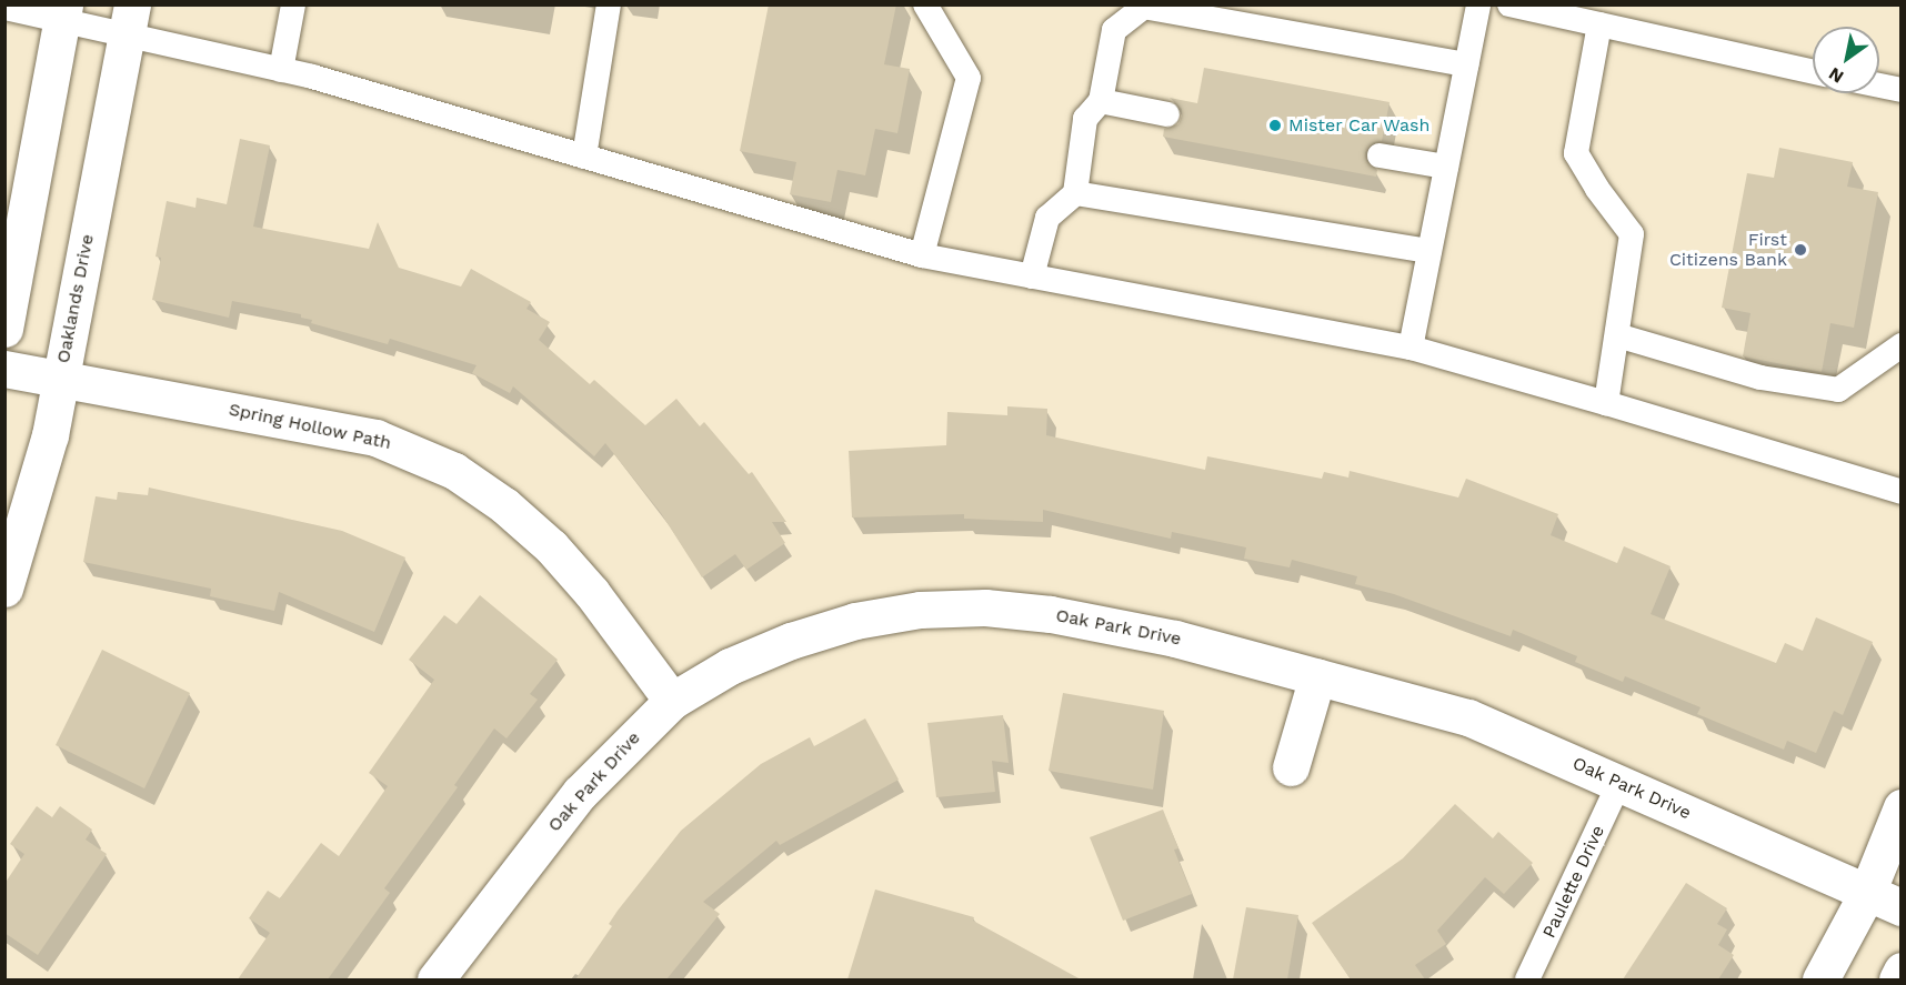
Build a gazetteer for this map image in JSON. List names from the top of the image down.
{
  "streets": {
    "street": ["Oaklands Drive", "Spring Hollow Path", "Oak Park Drive"],
    "lane": ["Paulette Drive"]
  },
  "crossings": [
    ["Oaklands Drive", "Spring Hollow Path"],
    ["Spring Hollow Path", "Oak Park Drive"],
    ["Oak Park Drive", "Paulette Drive"]
  ],
  "places": ["Mister Car Wash", "First Citizens Bank"],
  "north": "bottom left"
}
